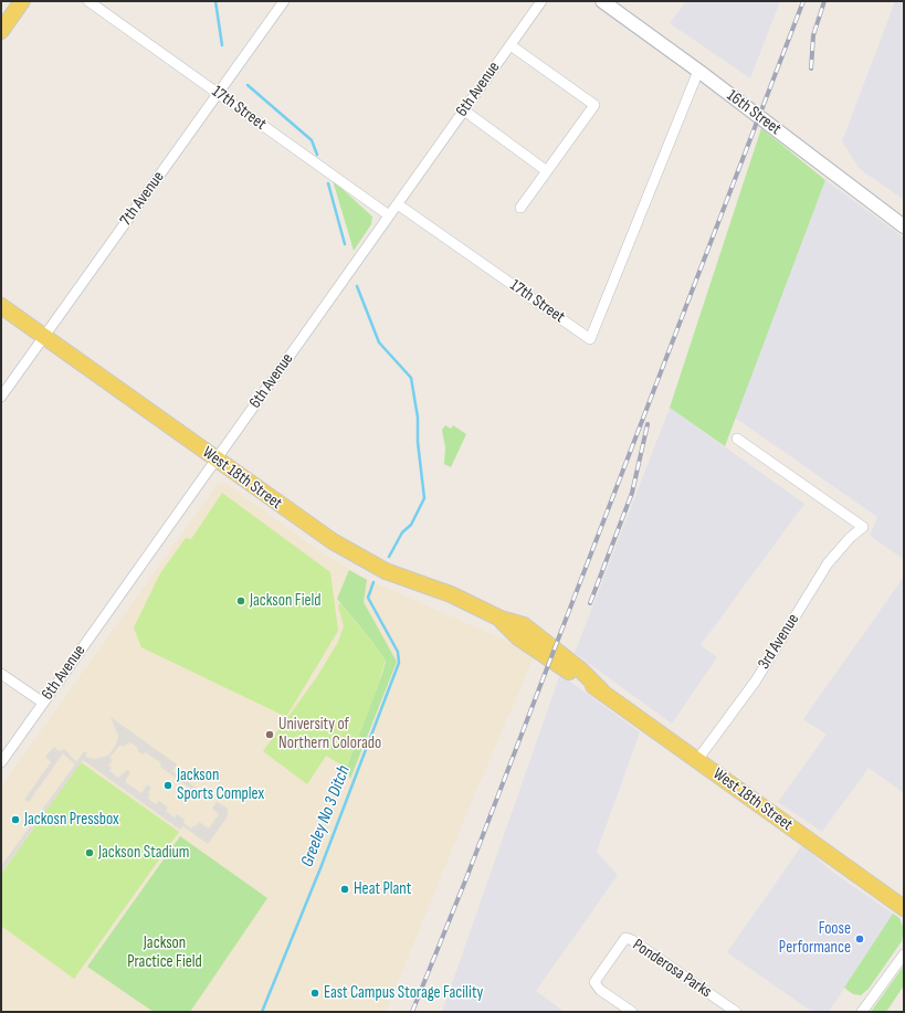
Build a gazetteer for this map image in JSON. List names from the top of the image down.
{
  "streets": {
    "main road": ["16th Street", "West 18th Street"],
    "street": [
      "6th Avenue",
      "17th Street",
      "7th Avenue",
      "3rd Avenue",
      "Ponderosa Parks"
    ]
  },
  "crossings": [
    ["6th Avenue", "17th Street"],
    ["6th Avenue", "West 18th Street"],
    ["17th Street", "16th Street"],
    ["17th Street", "7th Avenue"],
    ["7th Avenue", "West 18th Street"],
    ["West 18th Street", "3rd Avenue"]
  ],
  "water": ["Greeley No 3 Ditch"],
  "parks": ["Jackson Practice Field"],
  "places": [
    "Jackson Field",
    "University of Northern Colorado",
    "Jackson Sports Complex",
    "Jackosn Pressbox",
    "Jackson Stadium",
    "Heat Plant",
    "Foose Performance",
    "East Campus Storage Facility"
  ]
}
